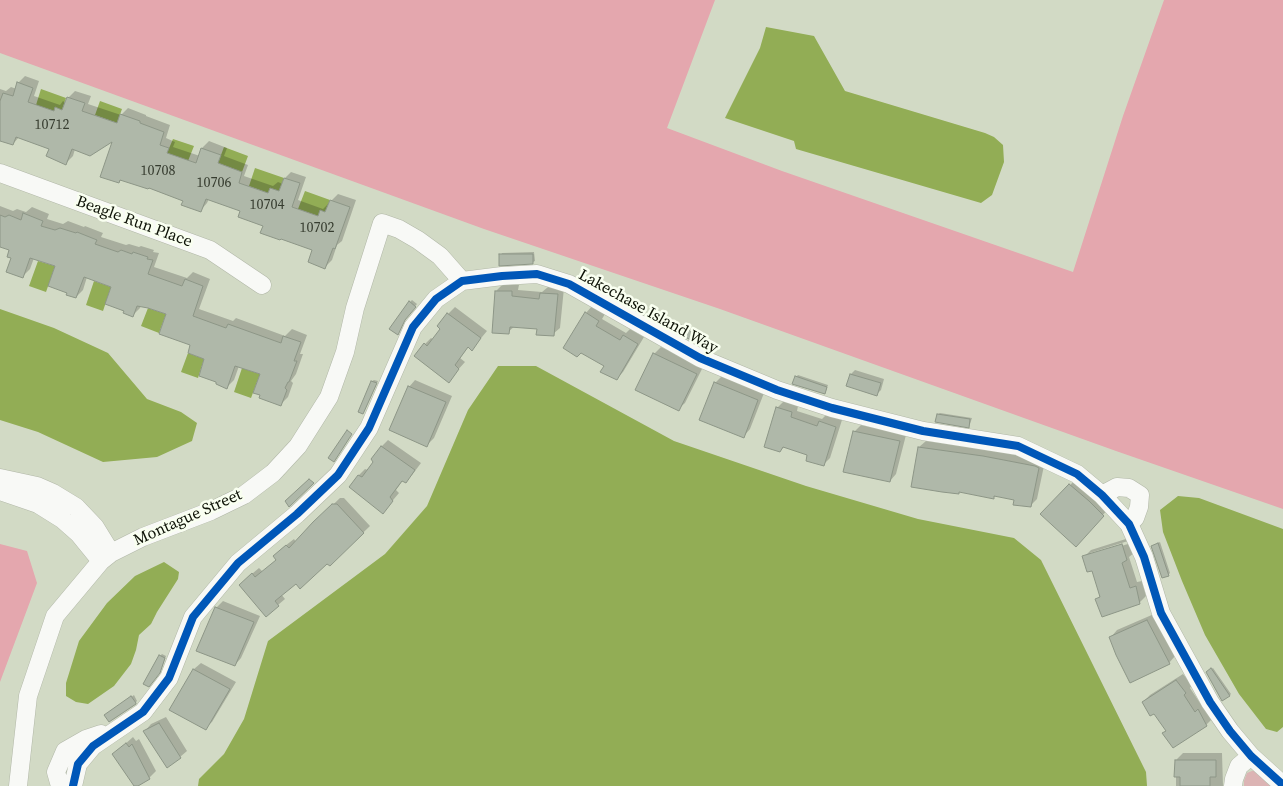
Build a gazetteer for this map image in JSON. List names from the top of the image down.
{
  "streets": {
    "street": ["Beagle Run Place", "Lakechase Island Way", "Montague Street"]
  },
  "crossings": [
    ["Lakechase Island Way", "Montague Street"]
  ],
  "house_numbers": [
    "10712",
    "10708",
    "10706",
    "10704",
    "10702"
  ]
}
